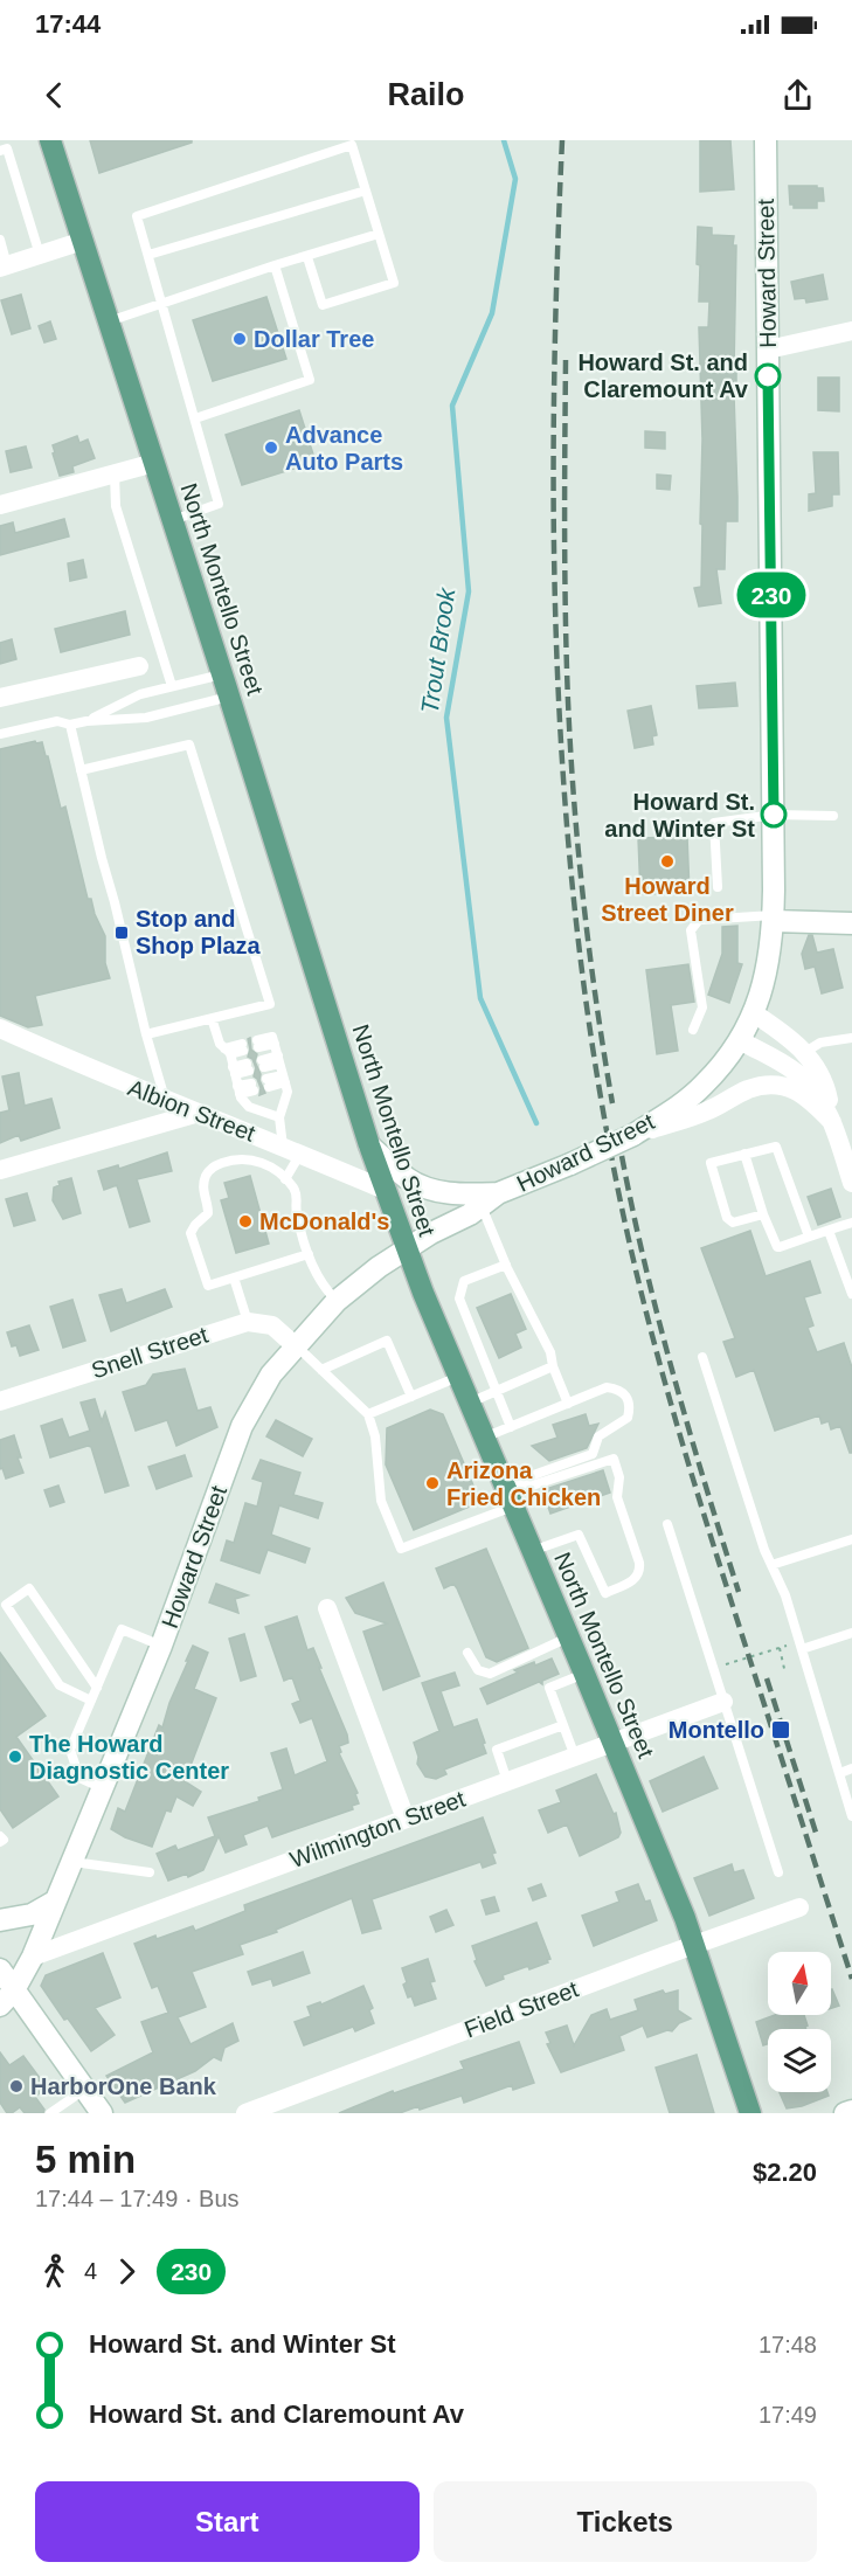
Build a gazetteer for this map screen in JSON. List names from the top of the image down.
{
  "streets": {
    "main road": ["Howard Street", "North Montello Street"],
    "street": [
      "Albion Street",
      "Snell Street",
      "Wilmington Street",
      "Field Street"
    ]
  },
  "crossings": [
    ["Howard Street", "North Montello Street"],
    ["Howard Street", "Wilmington Street"],
    ["North Montello Street", "Albion Street"],
    ["North Montello Street", "Wilmington Street"],
    ["North Montello Street", "Field Street"]
  ],
  "water": ["Trout Brook"],
  "places": {
    "other": [
      "Dollar Tree",
      "Howard St. and Claremount Av",
      "Advance Auto Parts",
      "Howard St. and Winter St",
      "Howard Street Diner",
      "McDonald's",
      "Arizona Fried Chicken",
      "The Howard Diagnostic Center",
      "HarborOne Bank"
    ],
    "transit": ["Stop and Shop Plaza", "Montello"]
  },
  "lines": ["bus line 230"],
  "north": "top",
  "page": {
    "status": "17:44",
    "header": "Railo",
    "on_map": "230",
    "heading": ["5 min", "17:44 – 17:49 · Bus", "$2.20"],
    "legs": ["4", "230"],
    "list": [
      {
        "name": "Howard St. and Winter St",
        "value": "17:48"
      },
      {
        "name": "Howard St. and Claremount Av",
        "value": "17:49"
      }
    ],
    "buttons": ["Start", "Tickets"]
  }
}
